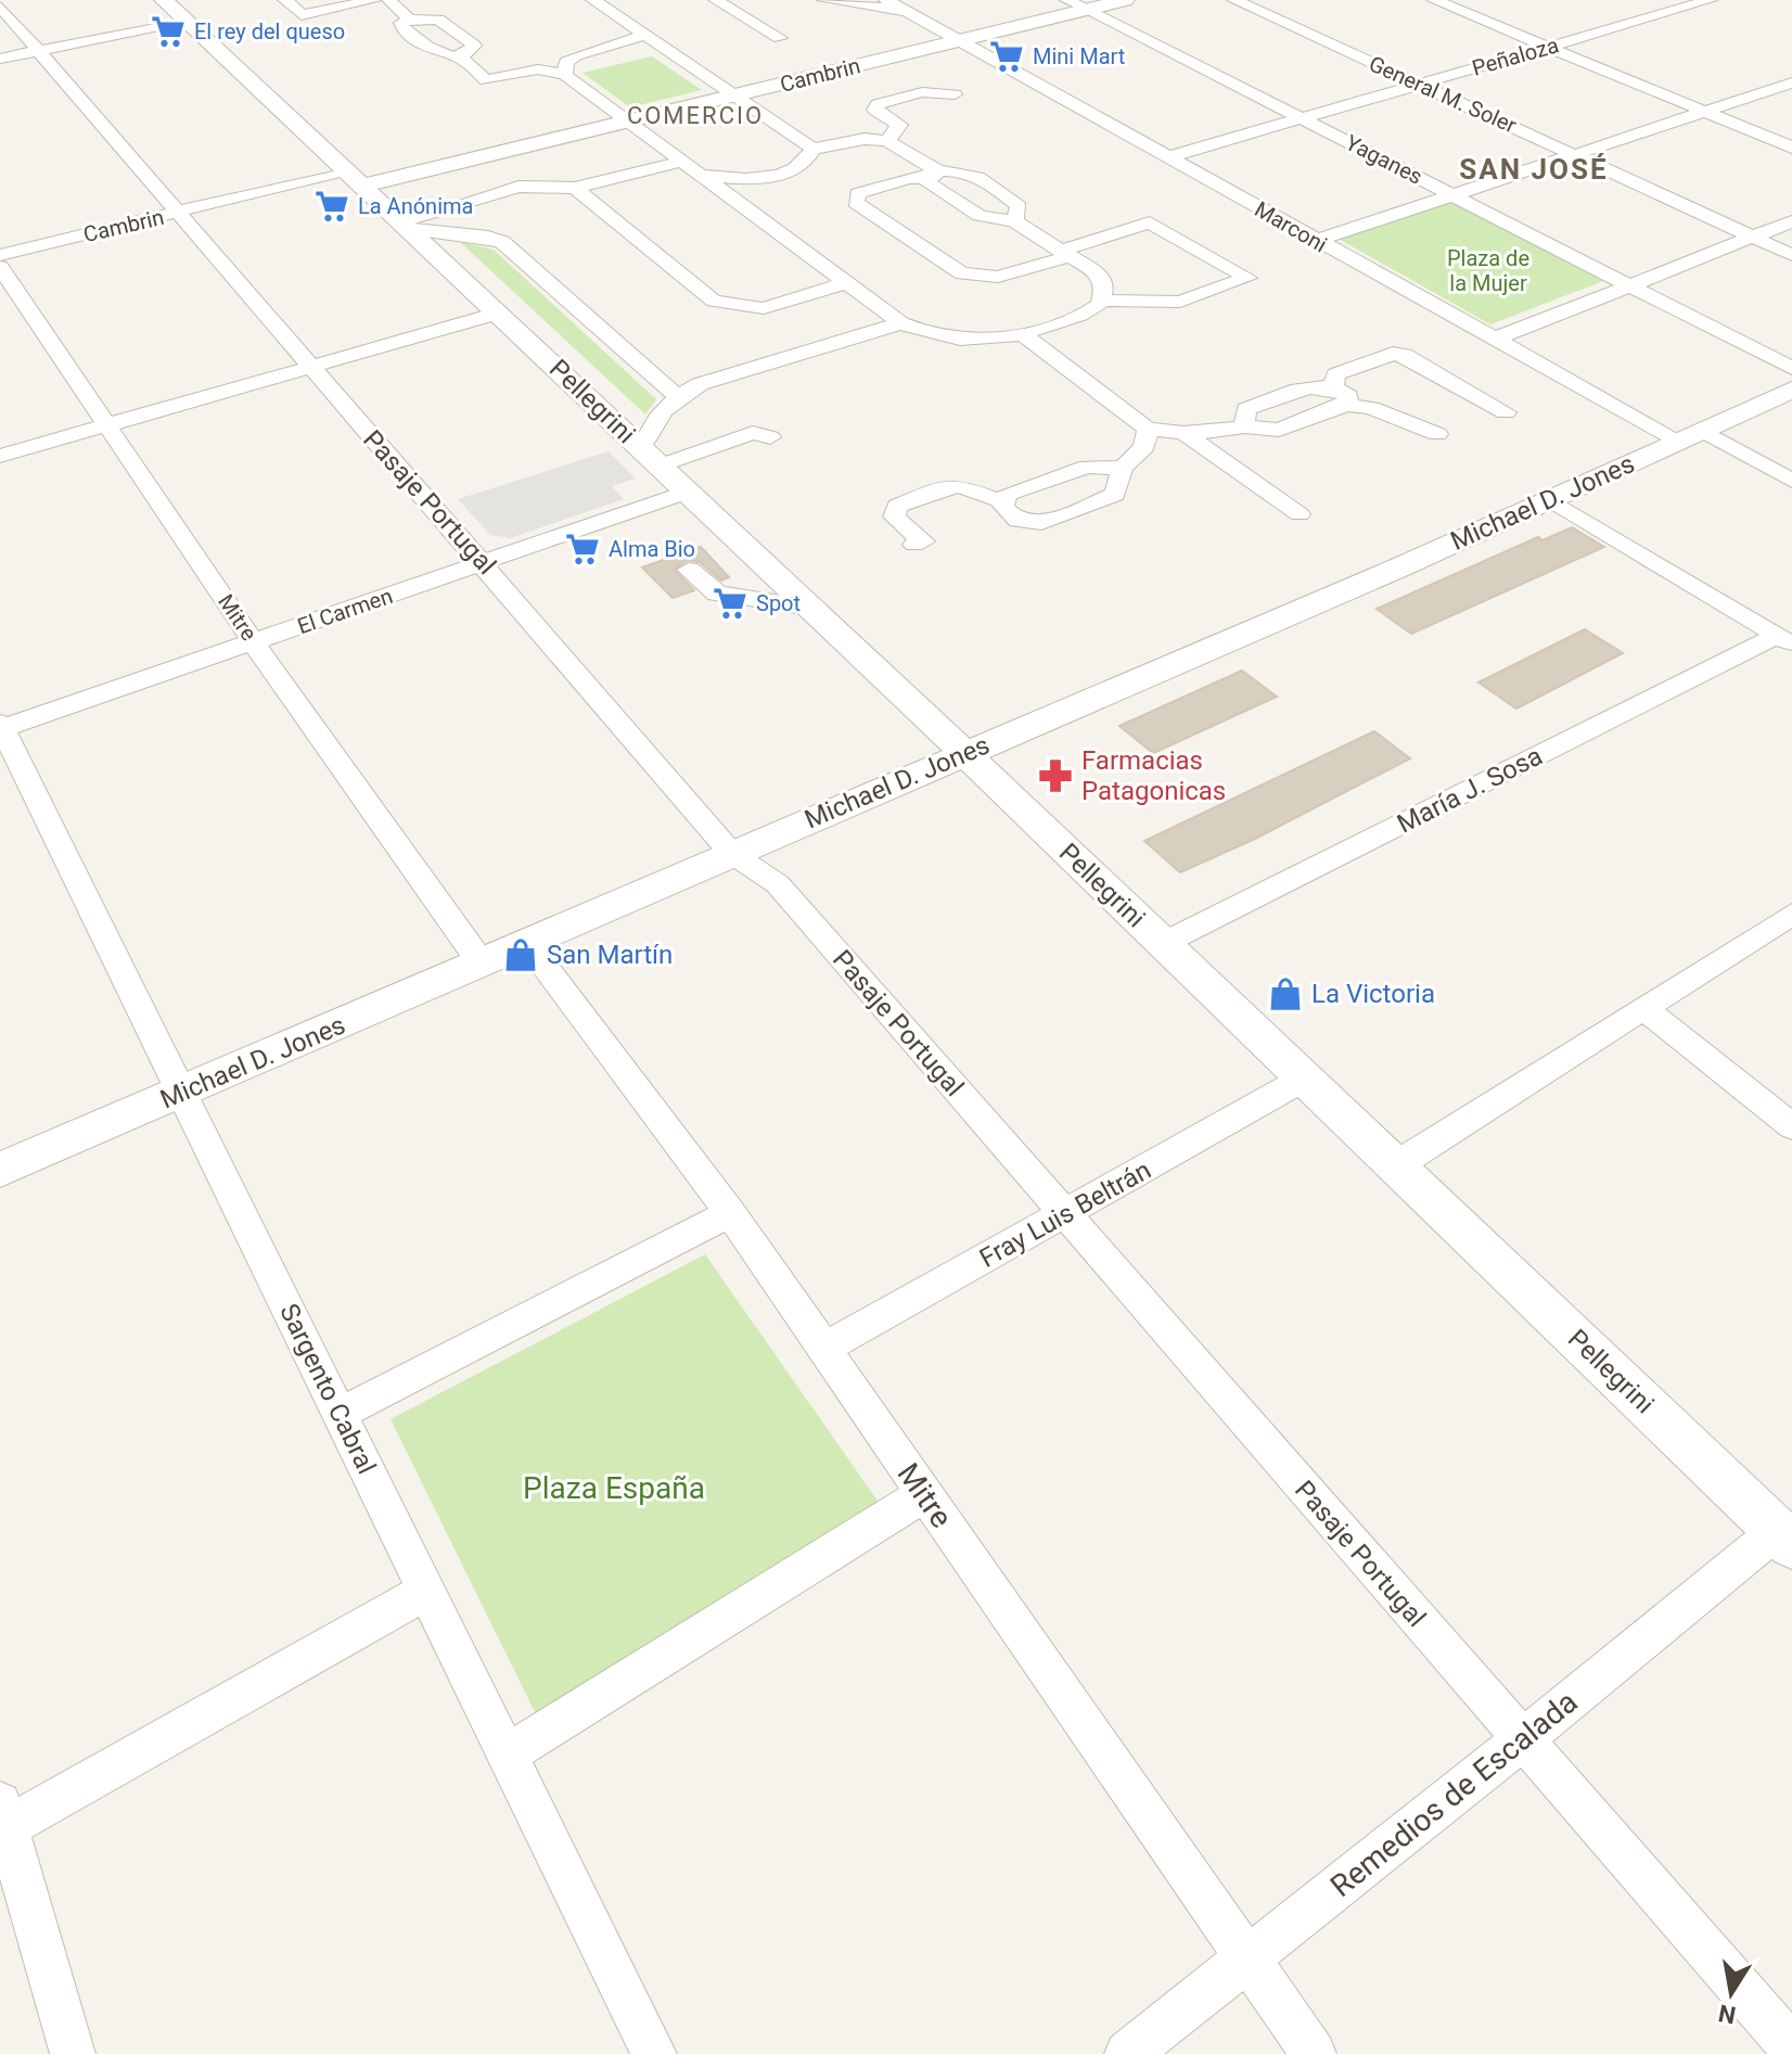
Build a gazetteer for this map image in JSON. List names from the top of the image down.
{
  "streets": {
    "street": [
      "Peñaloza",
      "Cambrin",
      "General M. Soler",
      "Yaganes",
      "Marconi",
      "Pellegrini",
      "Pasaje Portugal",
      "Michael D. Jones",
      "El Carmen",
      "Mitre",
      "María J. Sosa",
      "Fray Luis Beltrán",
      "Sargento Cabral",
      "Remedios de Escalada"
    ]
  },
  "crossings": [
    ["Peñaloza", "General M. Soler"],
    ["Peñaloza", "Yaganes"],
    ["Peñaloza", "Marconi"],
    ["Cambrin", "Yaganes"],
    ["Cambrin", "Marconi"],
    ["Cambrin", "Pellegrini"],
    ["Cambrin", "Pasaje Portugal"],
    ["Marconi", "Michael D. Jones"],
    ["Pellegrini", "Michael D. Jones"],
    ["Pellegrini", "El Carmen"],
    ["Pellegrini", "María J. Sosa"],
    ["Pellegrini", "Fray Luis Beltrán"],
    ["Pellegrini", "Remedios de Escalada"],
    ["Pasaje Portugal", "Michael D. Jones"],
    ["Pasaje Portugal", "El Carmen"],
    ["Pasaje Portugal", "Fray Luis Beltrán"],
    ["Pasaje Portugal", "Remedios de Escalada"],
    ["Michael D. Jones", "Mitre"],
    ["Michael D. Jones", "Sargento Cabral"],
    ["El Carmen", "Mitre"],
    ["El Carmen", "Sargento Cabral"],
    ["Mitre", "Fray Luis Beltrán"],
    ["Mitre", "Remedios de Escalada"]
  ],
  "districts": ["COMERCIO", "SAN JOSÉ"],
  "parks": ["Plaza de la Mujer", "Plaza España"],
  "places": {
    "supermarket": [
      "El rey del queso",
      "Mini Mart",
      "La Anónima",
      "Alma Bio",
      "Spot"
    ],
    "pharmacy": ["Farmacias Patagonicas"],
    "shop": ["San Martín", "La Victoria"]
  },
  "north": "bottom"
}
